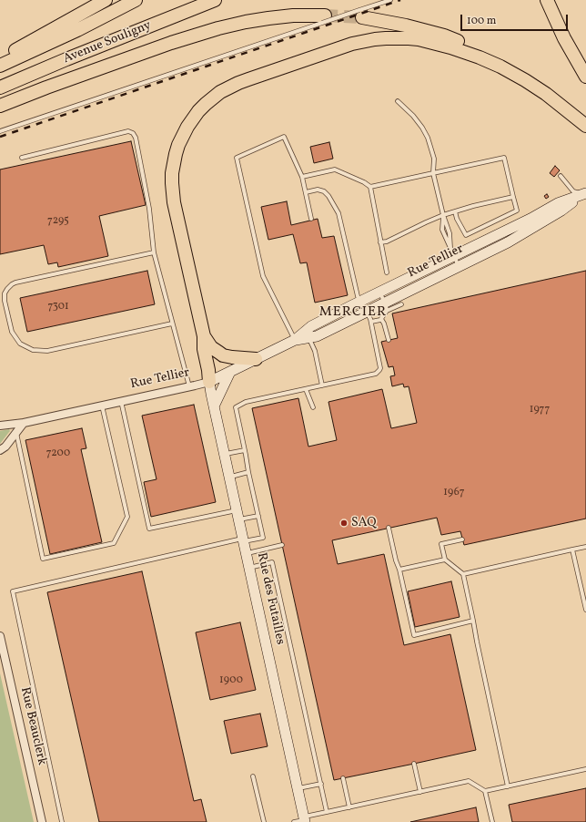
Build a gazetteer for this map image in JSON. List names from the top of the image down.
{
  "streets": {
    "highway": ["Avenue Souligny"],
    "street": ["Rue Tellier", "Rue des Futailles", "Rue Beauclerk"]
  },
  "crossings": [
    ["Rue Tellier", "Rue des Futailles"]
  ],
  "districts": ["MERCIER"],
  "places": ["SAQ"],
  "house_numbers": [
    "7295",
    "7301",
    "1977",
    "7200",
    "1967",
    "1900"
  ],
  "scale_bar": "100 m"
}
